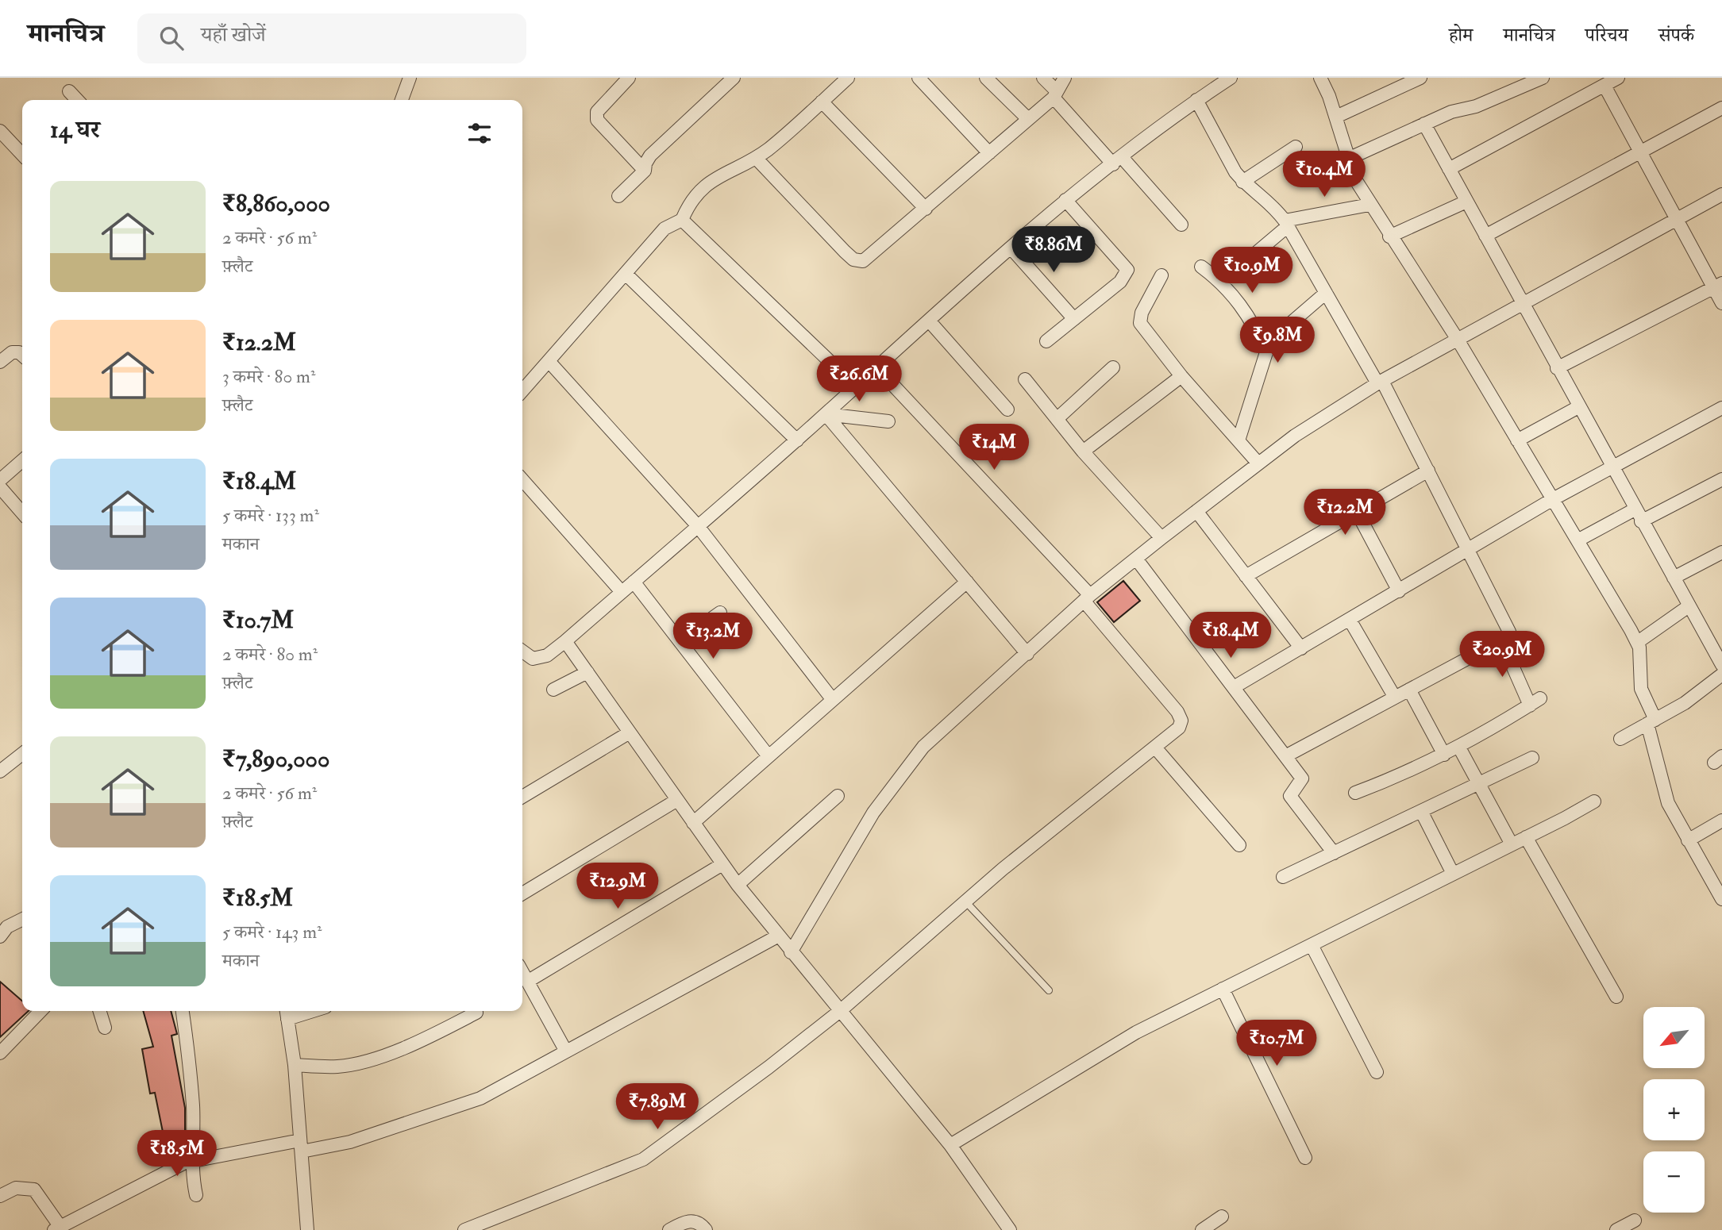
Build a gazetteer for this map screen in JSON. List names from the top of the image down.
{
  "north": "bottom left",
  "page": {
    "header": "मानचित्र",
    "search": "यहाँ खोजें",
    "nav": [
      "होम",
      "मानचित्र",
      "परिचय",
      "संपर्क"
    ],
    "heading": "14 घर",
    "price": [
      "₹10.4M",
      "₹8.86M",
      "₹10.9M",
      "₹9.8M",
      "₹26.6M",
      "₹14M",
      "₹12.2M",
      "₹18.4M",
      "₹13.2M",
      "₹20.9M",
      "₹12.9M",
      "₹10.7M",
      "₹7.89M",
      "₹18.5M"
    ],
    "list": [
      {
        "name": "₹8,860,000",
        "note": "2 कमरे · 56 m² · फ़्लैट"
      },
      {
        "name": "₹12.2M",
        "note": "3 कमरे · 80 m² · फ़्लैट"
      },
      {
        "name": "₹18.4M",
        "note": "5 कमरे · 133 m² · मकान"
      },
      {
        "name": "₹10.7M",
        "note": "2 कमरे · 80 m² · फ़्लैट"
      },
      {
        "name": "₹7,890,000",
        "note": "2 कमरे · 56 m² · फ़्लैट"
      },
      {
        "name": "₹18.5M",
        "note": "5 कमरे · 143 m² · मकान"
      }
    ],
    "map_buttons": ["+", "−"]
  }
}
